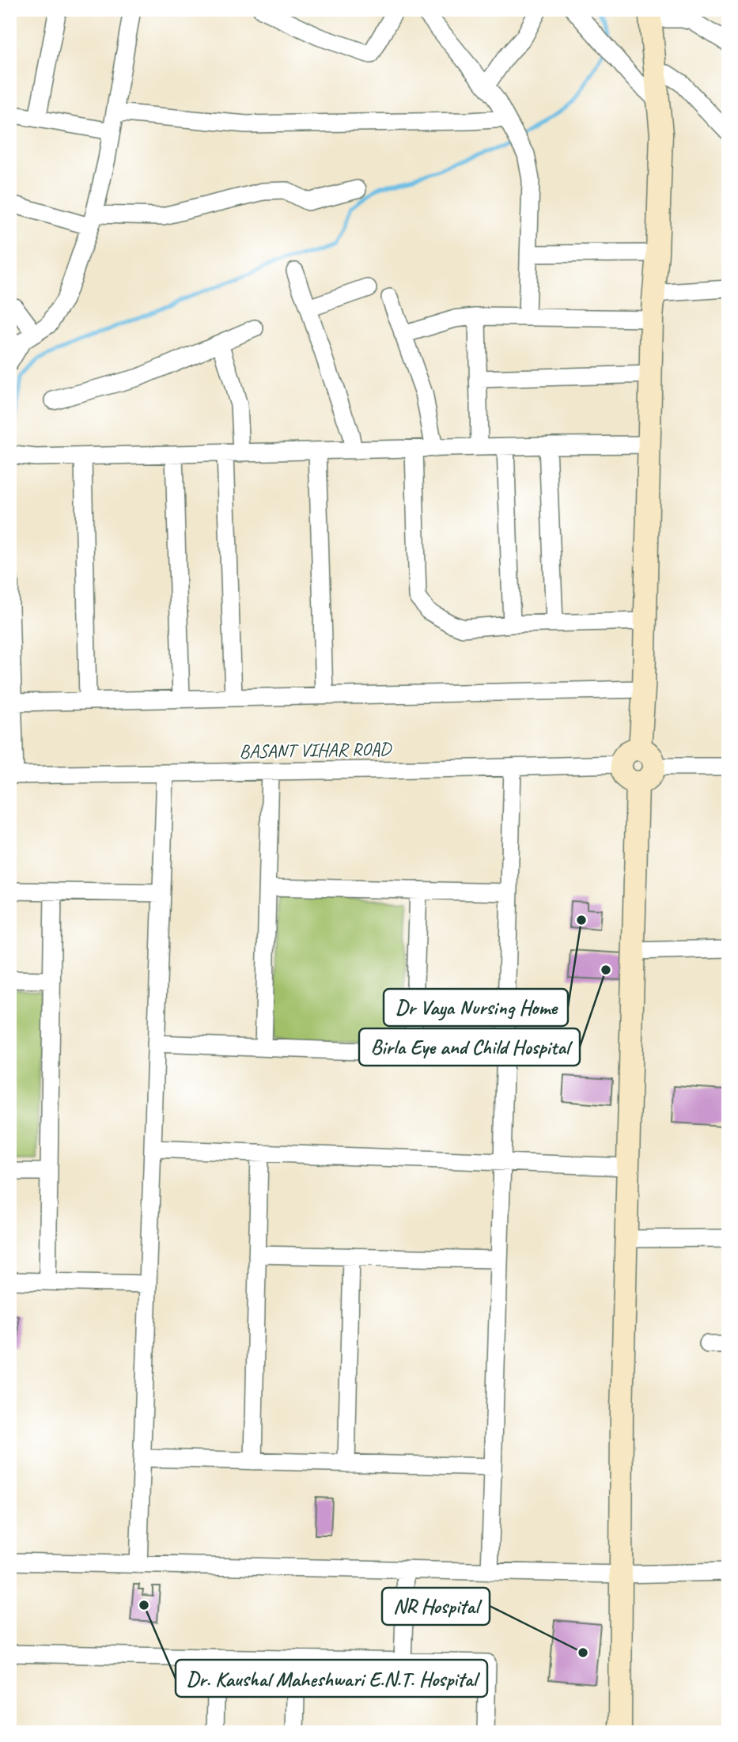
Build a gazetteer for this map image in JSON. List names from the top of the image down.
{
  "streets": {
    "street": ["BASANT VIHAR ROAD"]
  },
  "places": [
    "Dr Vaya Nursing Home",
    "Birla Eye and Child Hospital",
    "Dr. Kaushal Maheshwari E.N.T. Hospital",
    "NR Hospital"
  ]
}
